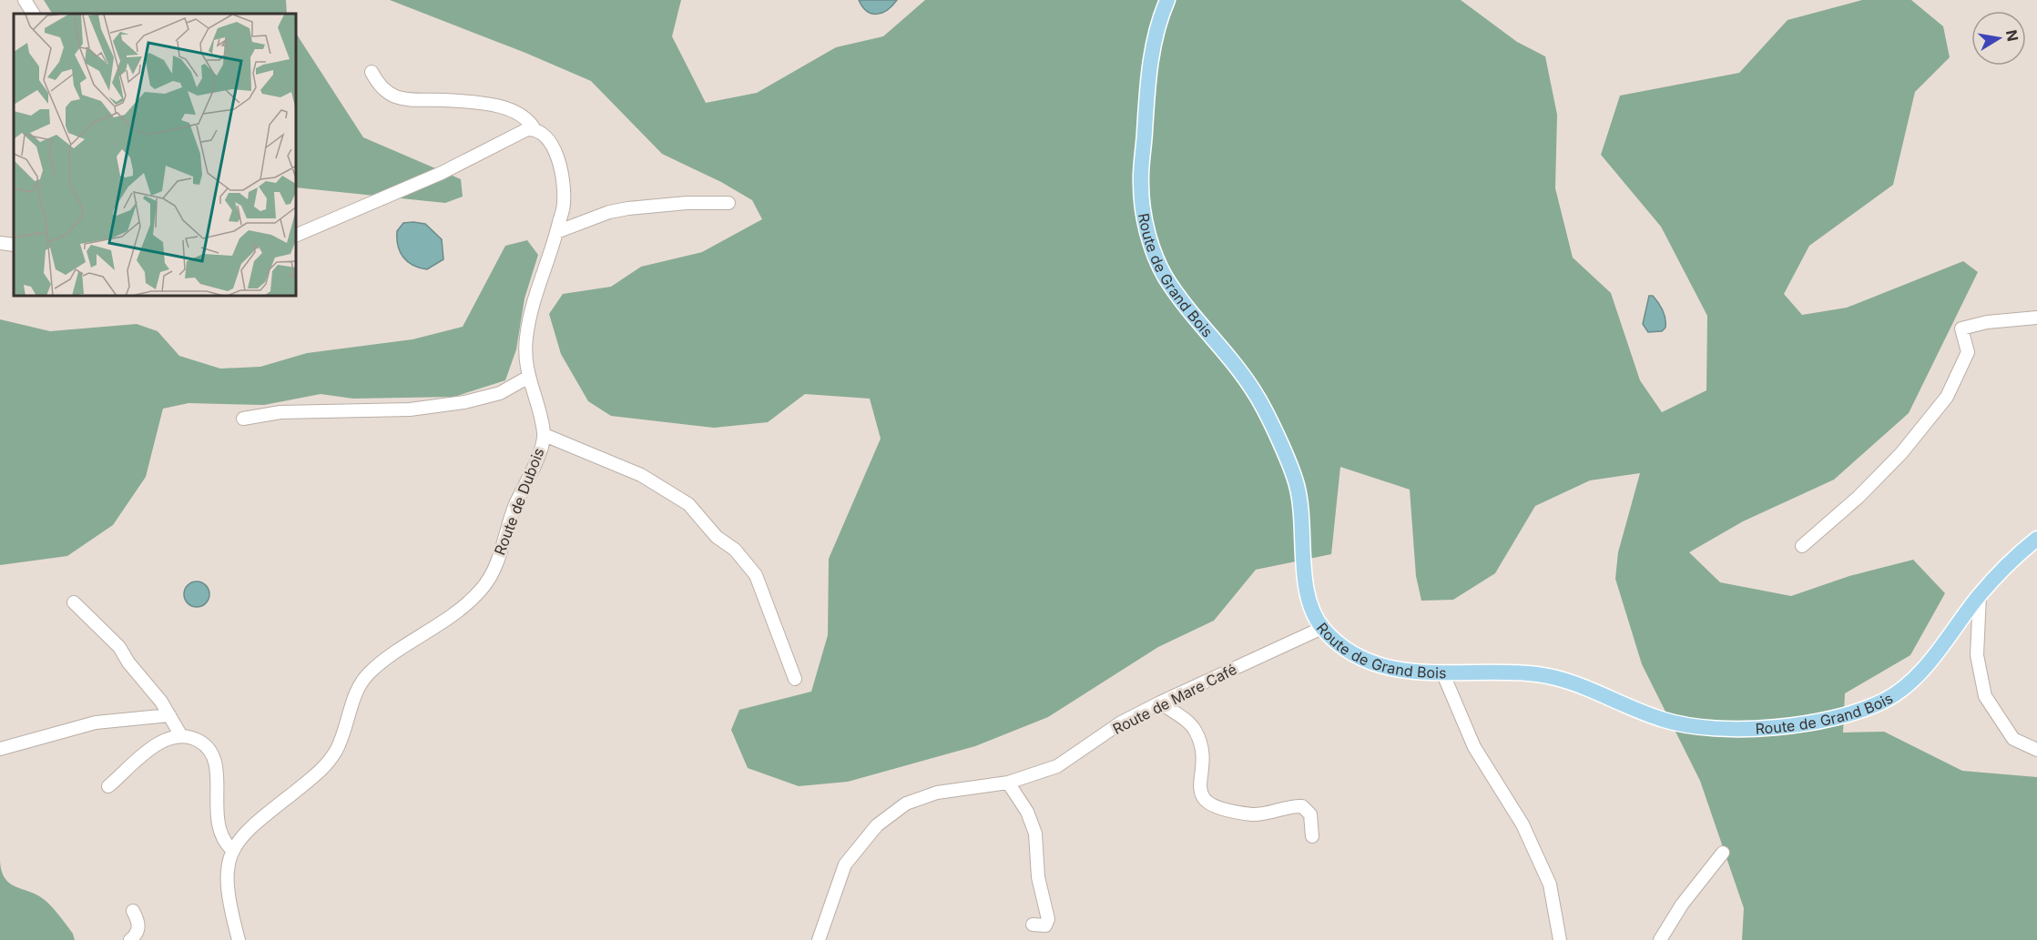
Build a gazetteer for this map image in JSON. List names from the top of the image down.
{
  "streets": {
    "main road": ["Route de Grand Bois"],
    "street": ["Route de Dubois", "Route de Mare Café"]
  },
  "crossings": [
    ["Route de Grand Bois", "Route de Mare Café"]
  ],
  "north": "right"
}
